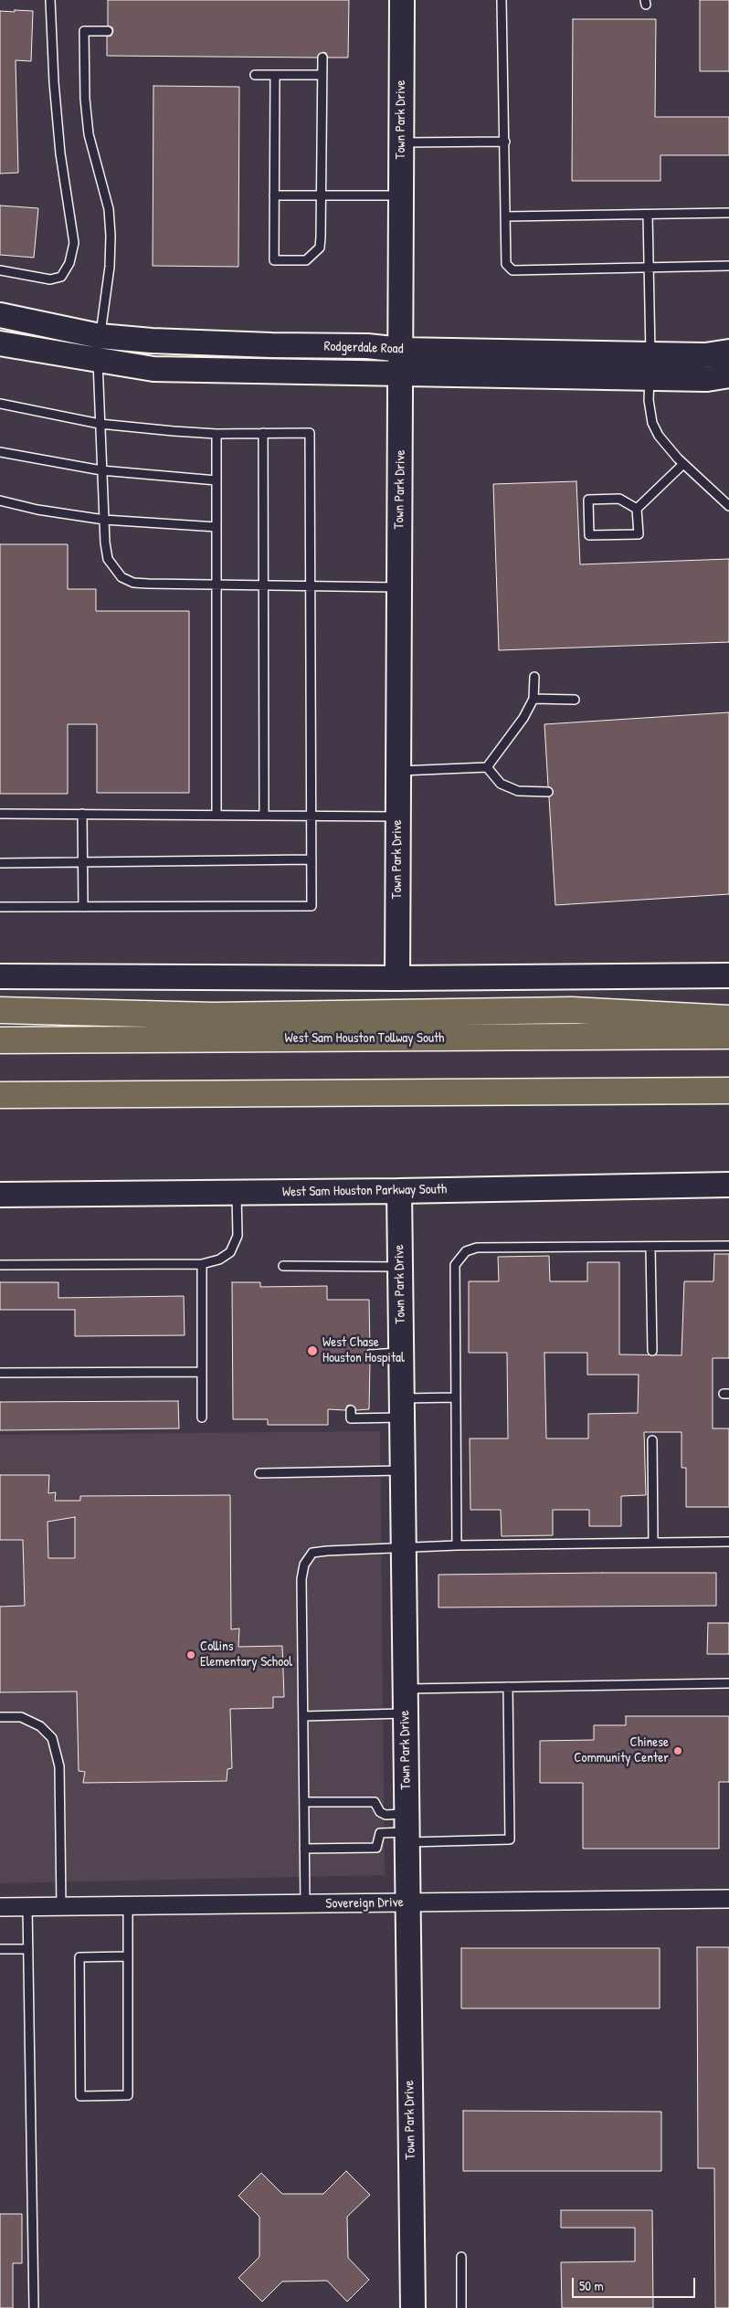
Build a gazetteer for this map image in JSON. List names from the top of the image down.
{
  "streets": {
    "highway": ["West Sam Houston Tollway South"],
    "street": [
      "Town Park Drive",
      "Rodgerdale Road",
      "West Sam Houston Parkway South",
      "Sovereign Drive"
    ]
  },
  "crossings": [
    ["Town Park Drive", "Rodgerdale Road"],
    ["Town Park Drive", "West Sam Houston Parkway South"],
    ["Town Park Drive", "Sovereign Drive"]
  ],
  "places": ["West Chase Houston Hospital", "Collins Elementary School", "Chinese Community Center"],
  "scale_bar": "50 m"
}
